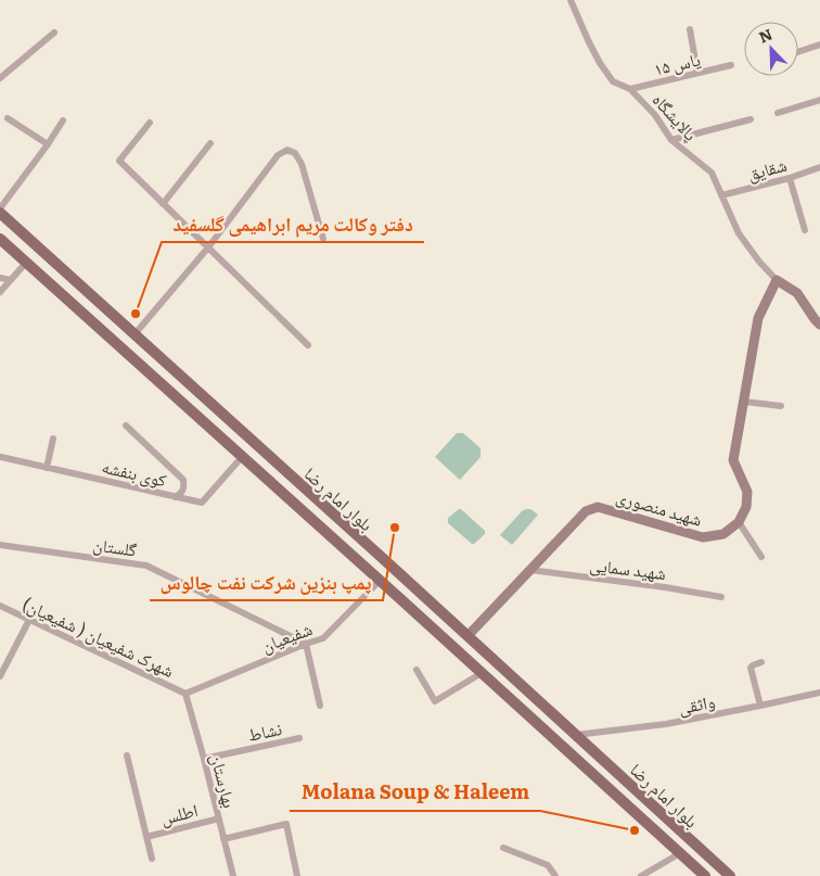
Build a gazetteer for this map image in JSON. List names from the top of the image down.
{
  "streets": {
    "main road": ["بلوار امام رضا"],
    "street": [
      "یاس ۱۵",
      "پالایشگاه",
      "شقایق",
      "کوی بنفشه",
      "شهید منصوری",
      "گلستان",
      "شهید سمایی",
      "شهرک شفیعیان ( شفیعیان)",
      "شفیعیان",
      "واثقی",
      "نشاط",
      "بهارستان",
      "اطلس"
    ]
  },
  "crossings": [
    ["یاس ۱۵", "پالایشگاه"],
    ["پالایشگاه", "شقایق"],
    ["کوی بنفشه", "بلوار امام رضا"],
    ["بلوار امام رضا", "شهید منصوری"],
    ["بلوار امام رضا", "شفیعیان"],
    ["بلوار امام رضا", "واثقی"],
    ["شهید منصوری", "شهید سمایی"],
    ["گلستان", "شفیعیان"],
    ["شهرک شفیعیان ( شفیعیان)", "شفیعیان"],
    ["شهرک شفیعیان ( شفیعیان)", "بهارستان"],
    ["شفیعیان", "بهارستان"],
    ["نشاط", "بهارستان"],
    ["بهارستان", "اطلس"]
  ],
  "places": ["دفتر وکالت مریم ابراهیمی گلسفید", "پمپ بنزین شرکت نفت چالوس", "Molana Soup & Haleem"],
  "north": "top left"
}
